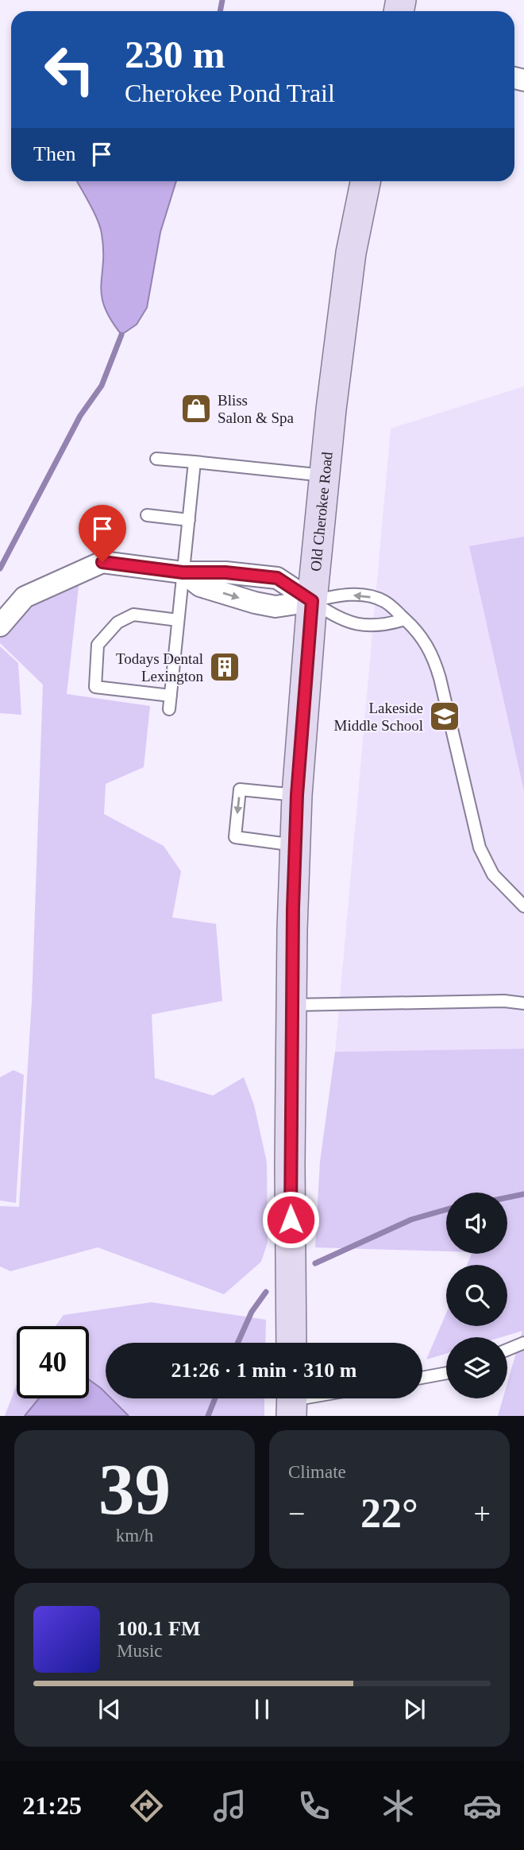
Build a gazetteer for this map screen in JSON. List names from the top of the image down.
{
  "streets": {
    "street": ["Old Cherokee Road"]
  },
  "places": {
    "shop": ["Bliss Salon & Spa"],
    "building": ["Todays Dental Lexington"],
    "school or university": ["Lakeside Middle School"]
  },
  "page": {
    "turn": ["230 m", "Cherokee Pond Trail"],
    "then": "Then",
    "limit": "40",
    "trip": "21:26 · 1 min · 310 m",
    "tile": [
      ["39", "km/h"],
      "Climate"
    ],
    "heat": ["−", "22°", "+"],
    "song": ["100.1 FM", "Music"],
    "tabs": "21:25"
  }
}
